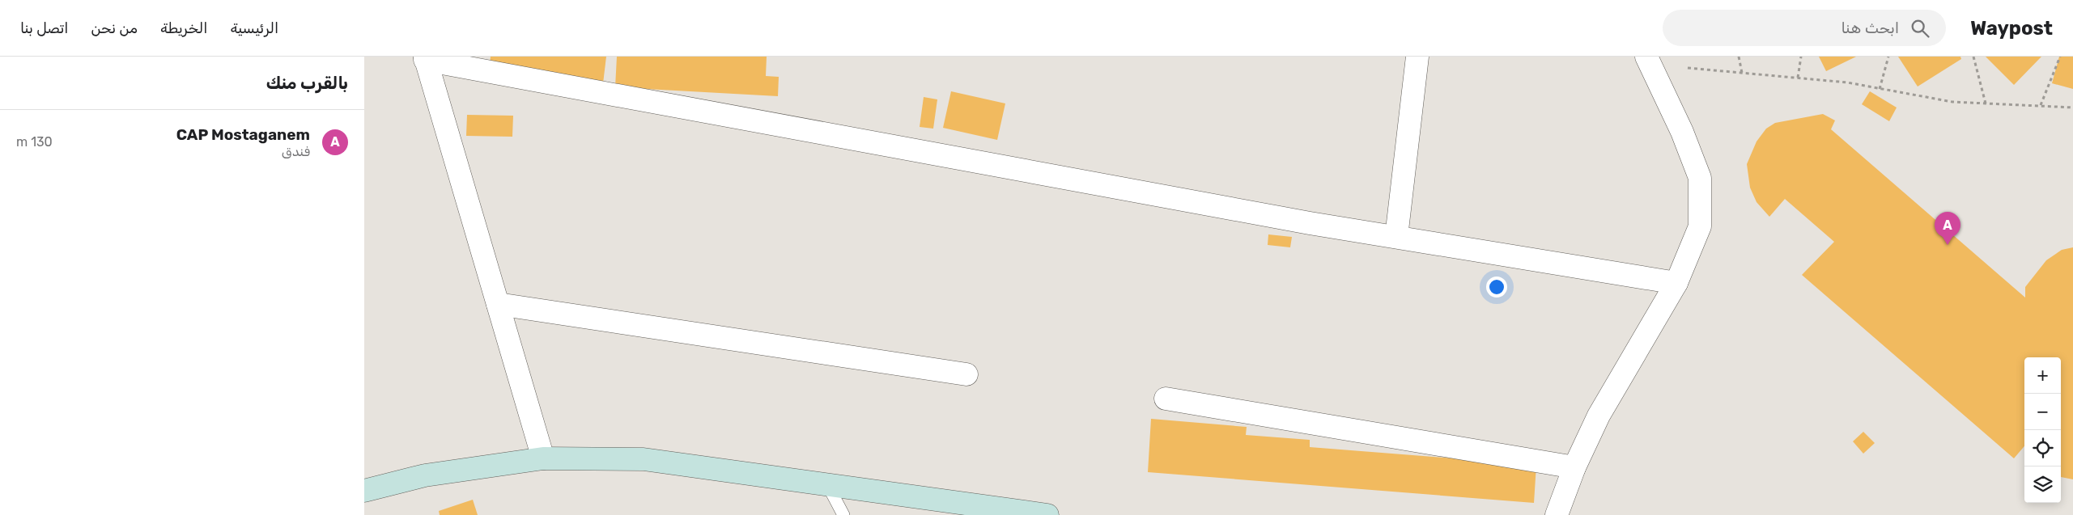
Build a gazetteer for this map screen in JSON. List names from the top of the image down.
{
  "page": {
    "header": "Waypost",
    "search": "ابحث هنا",
    "nav": [
      "الرئيسية",
      "الخريطة",
      "من نحن",
      "اتصل بنا"
    ],
    "heading": "بالقرب منك",
    "list": [
      {
        "mark": "A",
        "name": "CAP Mostaganem",
        "note": "فندق",
        "value": "130 m"
      }
    ],
    "pins": "A",
    "map_buttons": ["+", "−"]
  }
}
